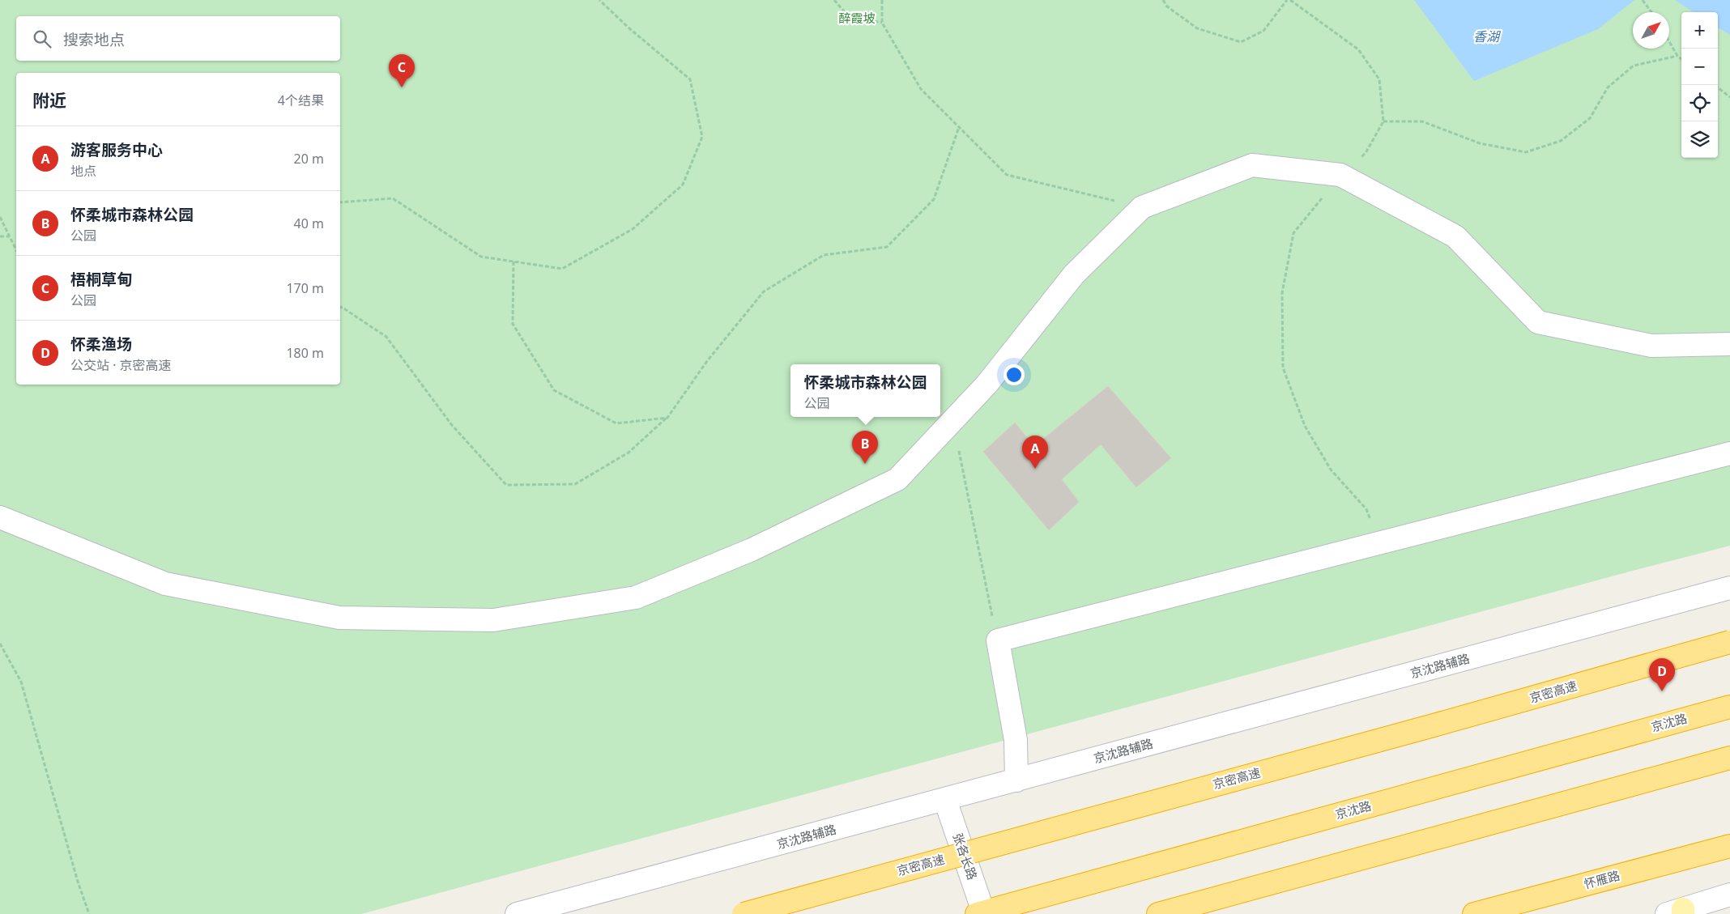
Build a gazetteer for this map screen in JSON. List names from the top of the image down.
{
  "streets": {
    "highway": ["京密高速", "京沈路", "怀雁路"],
    "street": ["京沈路辅路", "张各长路"]
  },
  "crossings": [
    ["京沈路辅路", "张各长路"],
    ["京沈路", "张各长路"]
  ],
  "water": ["香湖"],
  "parks": ["醉霞坡"],
  "north": "top right",
  "page": {
    "map_buttons": ["+", "−"],
    "search": "搜索地点",
    "pins": [
      "C",
      "B",
      "A",
      "D"
    ],
    "heading": ["附近", "4个结果"],
    "list": [
      {
        "mark": "A",
        "name": "游客服务中心",
        "note": "地点",
        "value": "20 m"
      },
      {
        "mark": "B",
        "name": "怀柔城市森林公园",
        "note": "公园",
        "value": "40 m"
      },
      {
        "mark": "C",
        "name": "梧桐草甸",
        "note": "公园",
        "value": "170 m"
      },
      {
        "mark": "D",
        "name": "怀柔渔场",
        "note": "公交站 · 京密高速",
        "value": "180 m"
      }
    ],
    "popup": ["怀柔城市森林公园", "公园"]
  }
}
